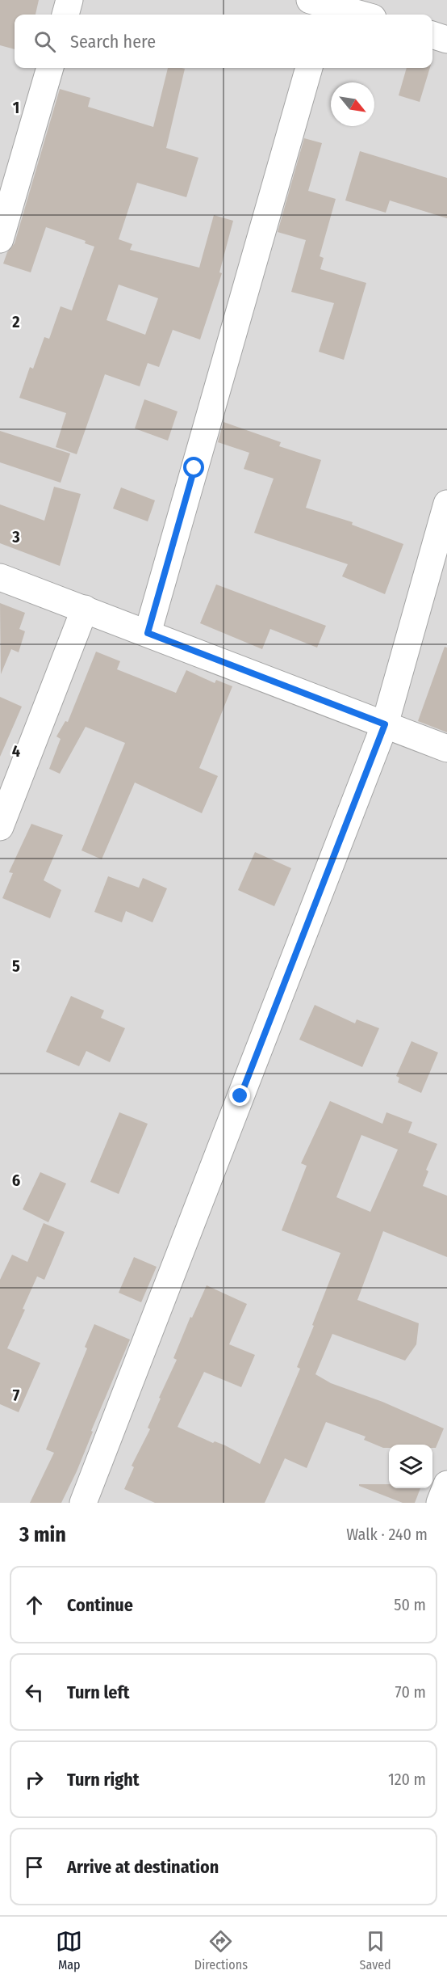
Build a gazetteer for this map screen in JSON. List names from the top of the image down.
{
  "north": "bottom right",
  "page": {
    "search": "Search here",
    "heading": ["3 min", "Walk · 240 m"],
    "list": [
      ["Continue", "50 m"],
      ["Turn left", "70 m"],
      ["Turn right", "120 m"],
      "Arrive at destination"
    ],
    "nav": ["Map", "Directions", "Saved"]
  },
  "grid": {
    "rows": [
      "1",
      "2",
      "3",
      "4",
      "5",
      "6",
      "7"
    ]
  }
}
